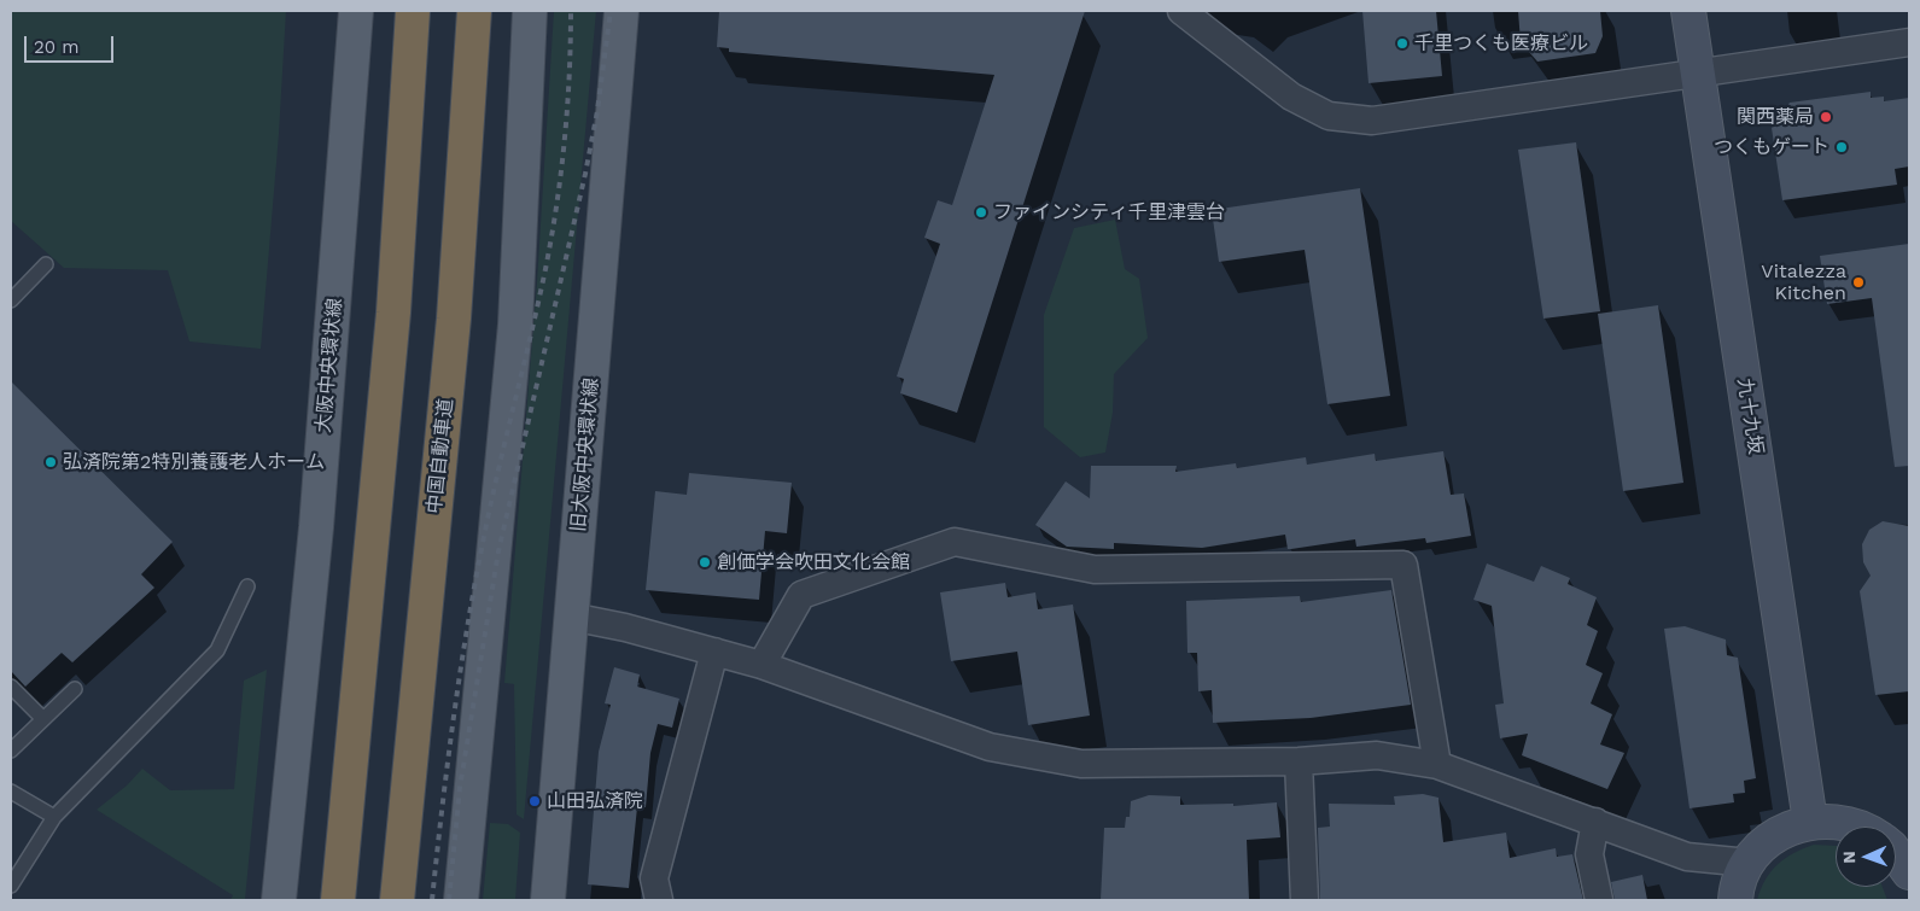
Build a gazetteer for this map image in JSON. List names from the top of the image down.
{
  "streets": {
    "highway": ["中国自動車道"],
    "main road": ["大阪中央環状線", "旧大阪中央環状線"],
    "street": ["九十九坂"]
  },
  "places": [
    "千里つくも医療ビル",
    "関西薬局",
    "つくもゲート",
    "ファインシティ千里津雲台",
    "Vitalezza Kitchen",
    "弘済院第2特別養護老人ホーム",
    "創価学会吹田文化会館",
    "山田弘済院"
  ],
  "scale_bar": "20 m",
  "north": "left"
}
